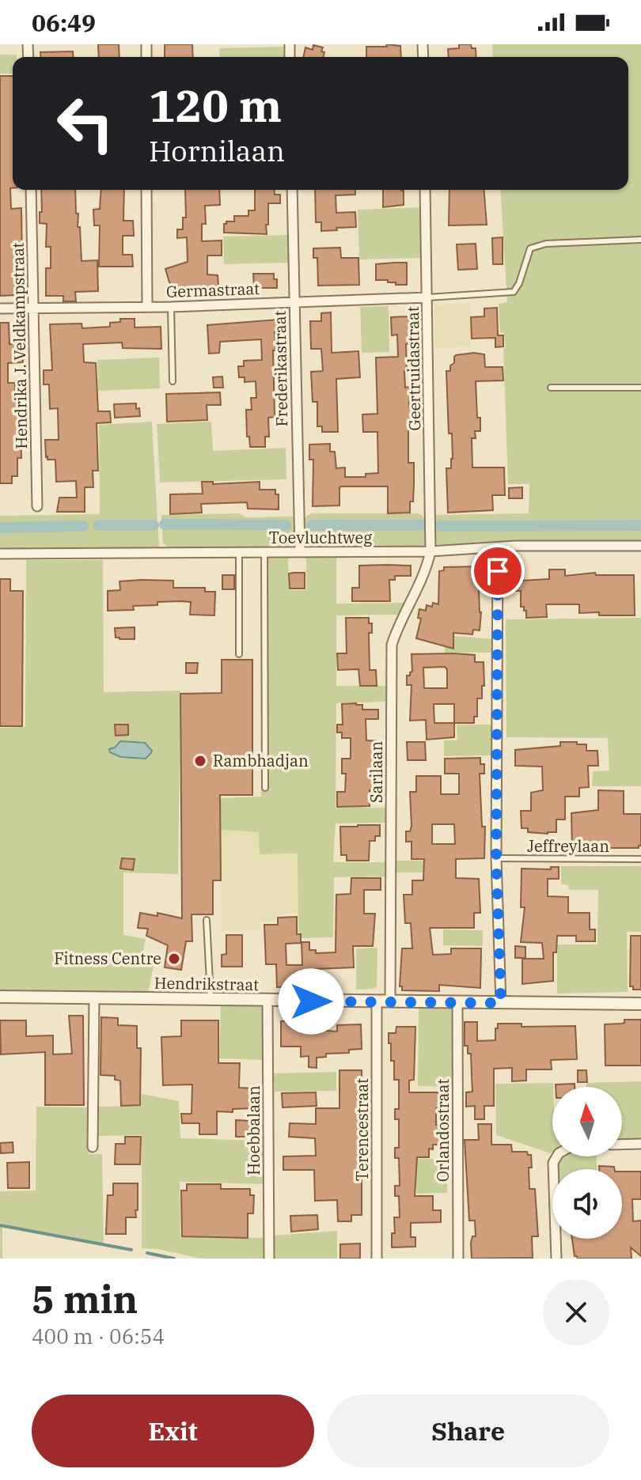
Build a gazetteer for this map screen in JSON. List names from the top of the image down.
{
  "streets": {
    "street": [
      "Germastraat",
      "Hendrika J. Veldkampstraat",
      "Frederikastraat",
      "Geertruidastraat",
      "Toevluchtweg",
      "Sarilaan",
      "Hendrikstraat",
      "Terencestraat",
      "Hoebbalaan",
      "Orlandostraat"
    ],
    "lane": ["Jeffreylaan"]
  },
  "crossings": [
    ["Germastraat", "Hendrika J. Veldkampstraat"],
    ["Germastraat", "Frederikastraat"],
    ["Germastraat", "Geertruidastraat"],
    ["Frederikastraat", "Toevluchtweg"],
    ["Geertruidastraat", "Toevluchtweg"],
    ["Geertruidastraat", "Sarilaan"],
    ["Toevluchtweg", "Sarilaan"],
    ["Sarilaan", "Hendrikstraat"],
    ["Hendrikstraat", "Terencestraat"],
    ["Hendrikstraat", "Hoebbalaan"],
    ["Hendrikstraat", "Orlandostraat"]
  ],
  "places": ["Rambhadjan", "Fitness Centre"],
  "north": "top",
  "page": {
    "status": "06:49",
    "turn": ["120 m", "Hornilaan"],
    "heading": ["5 min", "400 m · 06:54"],
    "buttons": ["Exit", "Share"]
  }
}
